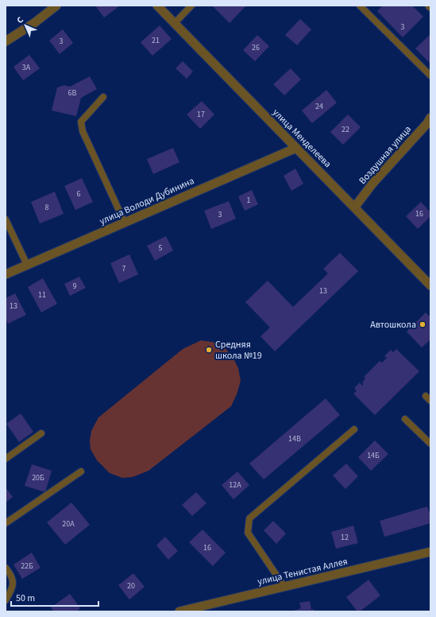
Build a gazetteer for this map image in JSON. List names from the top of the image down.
{
  "streets": {
    "street": [
      "улица Менделеева",
      "Воздушная улица",
      "улица Володи Дубинина",
      "улица Тенистая Аллея"
    ]
  },
  "crossings": [
    ["улица Менделеева", "Воздушная улица"],
    ["улица Менделеева", "улица Володи Дубинина"]
  ],
  "places": ["Автошкола", "Средняя школа №19"],
  "house_numbers": [
    "3",
    "21",
    "3",
    "26",
    "3А",
    "6В",
    "24",
    "17",
    "22",
    "6",
    "1",
    "8",
    "16",
    "3",
    "5",
    "7",
    "9",
    "13",
    "11",
    "13",
    "14В",
    "14Б",
    "20Б",
    "12А",
    "20А",
    "12",
    "16",
    "22Б",
    "20"
  ],
  "scale_bar": "50 m",
  "north": "top left"
}
